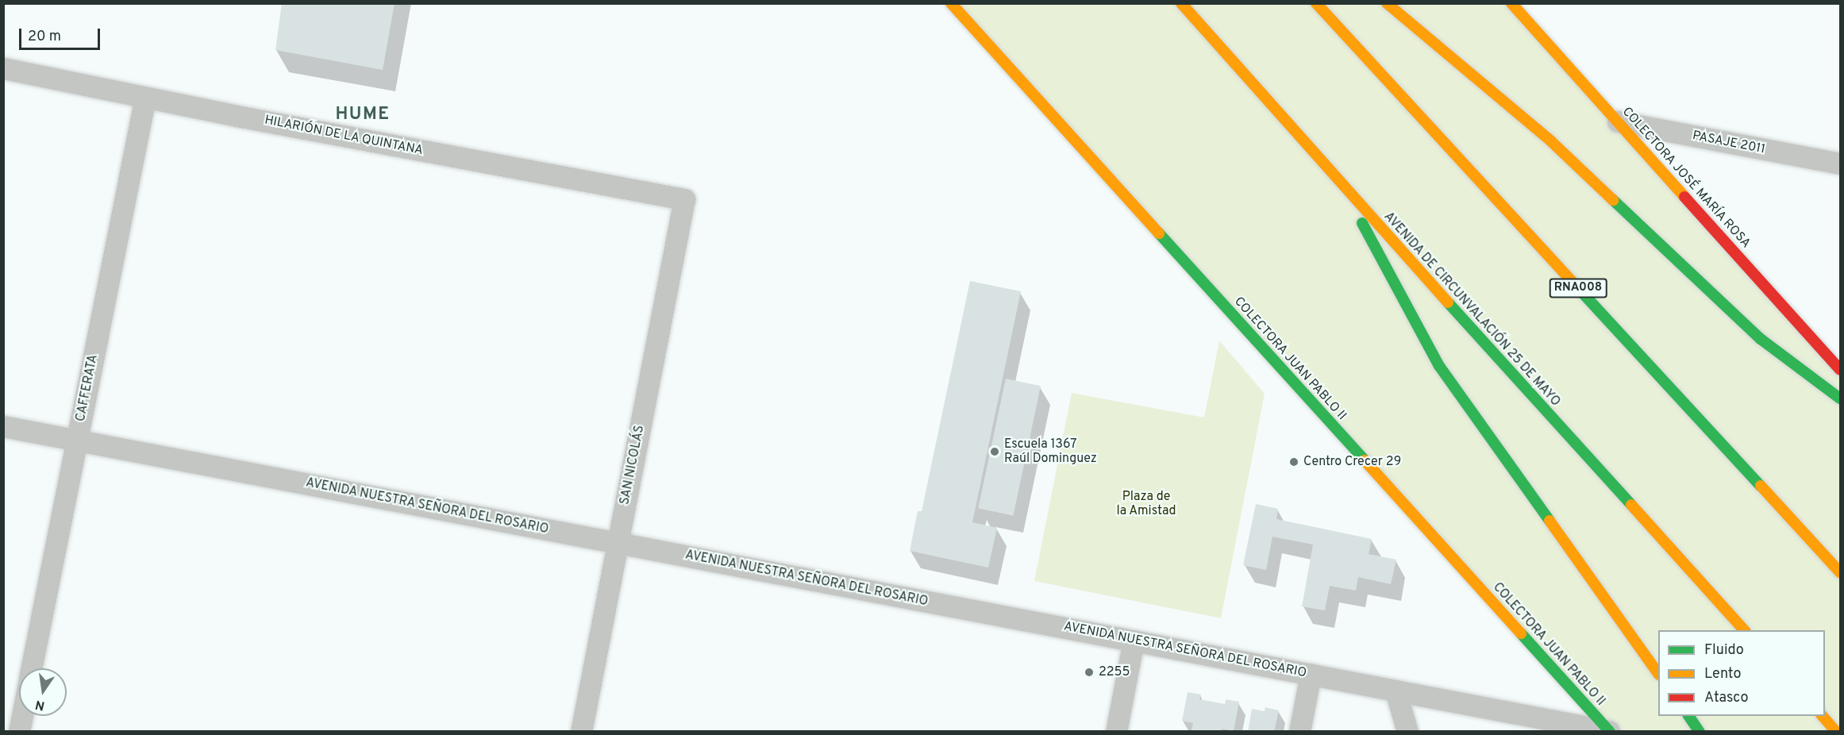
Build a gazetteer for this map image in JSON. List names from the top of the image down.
{
  "streets": {
    "main road": [
      "COLECTORA JOSÉ MARÍA ROSA",
      "RNA008",
      "AVENIDA DE CIRCUNVALACIÓN 25 DE MAYO",
      "COLECTORA JUAN PABLO II"
    ],
    "street": [
      "HILARIÓN DE LA QUINTANA",
      "PASAJE 2011",
      "CAFFERATA",
      "SAN NICOLÁS",
      "AVENIDA NUESTRA SEÑORA DEL ROSARIO"
    ]
  },
  "crossings": [
    ["HILARIÓN DE LA QUINTANA", "CAFFERATA"],
    ["HILARIÓN DE LA QUINTANA", "SAN NICOLÁS"],
    ["PASAJE 2011", "COLECTORA JOSÉ MARÍA ROSA"],
    ["COLECTORA JUAN PABLO II", "AVENIDA NUESTRA SEÑORA DEL ROSARIO"],
    ["CAFFERATA", "AVENIDA NUESTRA SEÑORA DEL ROSARIO"],
    ["SAN NICOLÁS", "AVENIDA NUESTRA SEÑORA DEL ROSARIO"]
  ],
  "districts": ["HUME"],
  "parks": ["Plaza de la Amistad"],
  "places": ["Escuela 1367 Raúl Dominguez", "Centro Crecer 29", "2255"],
  "legend": ["Fluido", "Lento", "Atasco"],
  "scale_bar": "20 m",
  "north": "bottom"
}
